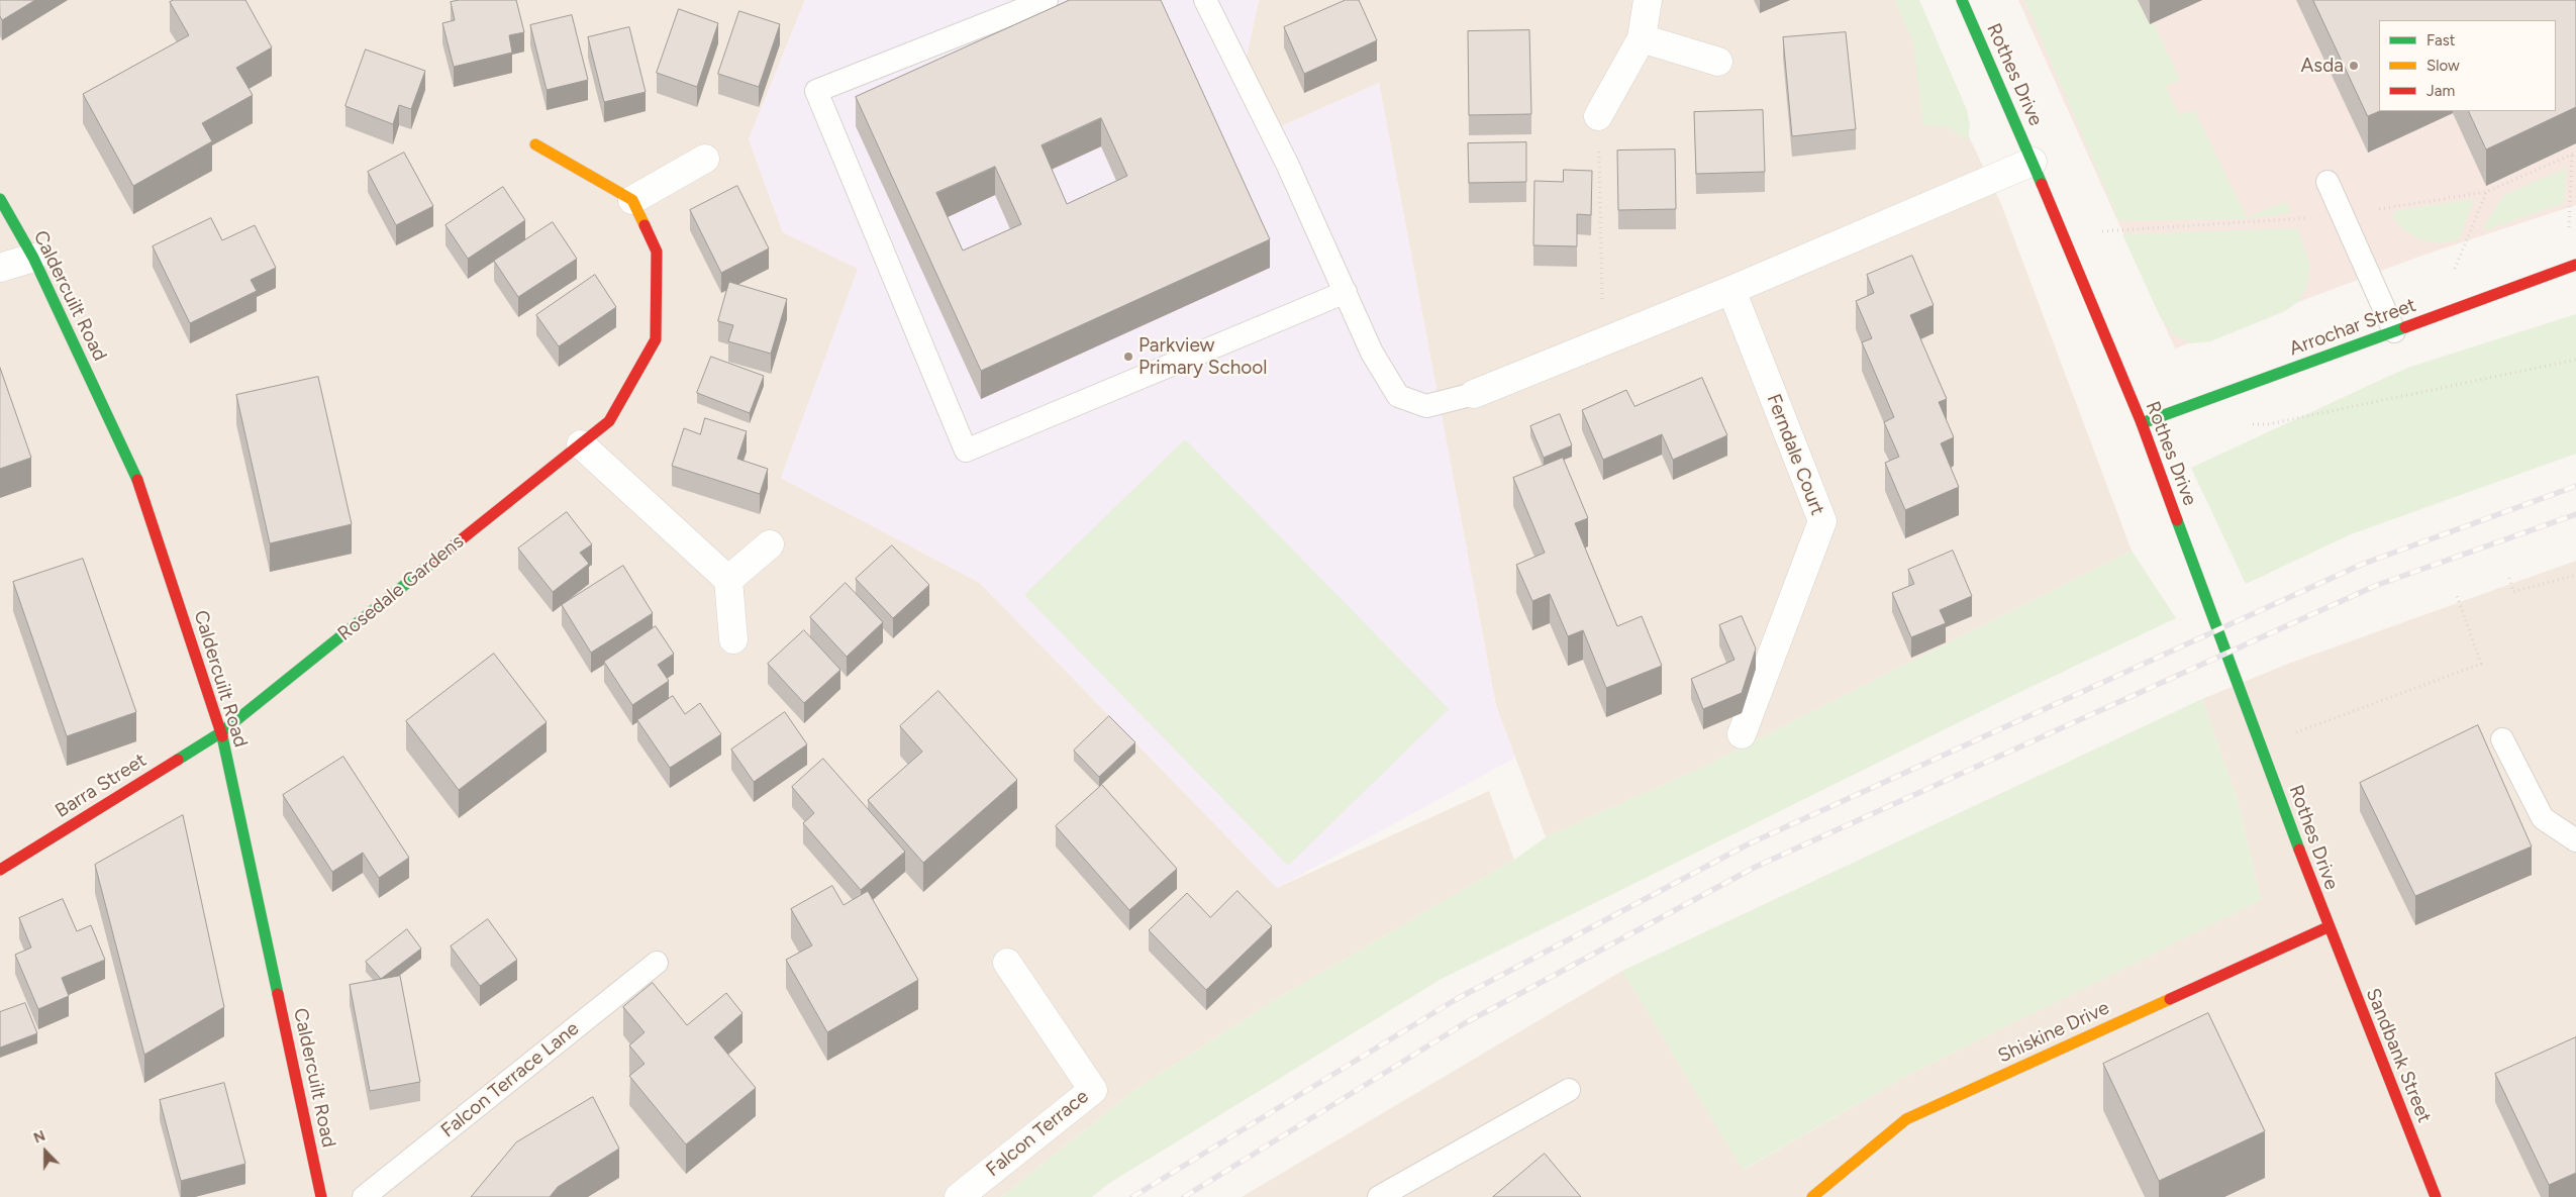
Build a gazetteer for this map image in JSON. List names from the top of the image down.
{
  "streets": {
    "street": [
      "Rothes Drive",
      "Caldercuilt Road",
      "Arrochar Street",
      "Ferndale Court",
      "Rosedale Gardens",
      "Barra Street",
      "Shiskine Drive",
      "Sandbank Street",
      "Falcon Terrace"
    ],
    "lane": ["Falcon Terrace Lane"]
  },
  "crossings": [
    ["Rothes Drive", "Arrochar Street"],
    ["Rothes Drive", "Shiskine Drive"],
    ["Rothes Drive", "Sandbank Street"],
    ["Caldercuilt Road", "Rosedale Gardens"],
    ["Caldercuilt Road", "Barra Street"],
    ["Rosedale Gardens", "Barra Street"],
    ["Shiskine Drive", "Sandbank Street"]
  ],
  "places": ["Asda", "Parkview Primary School"],
  "legend": ["Fast", "Slow", "Jam"],
  "north": "top"
}
